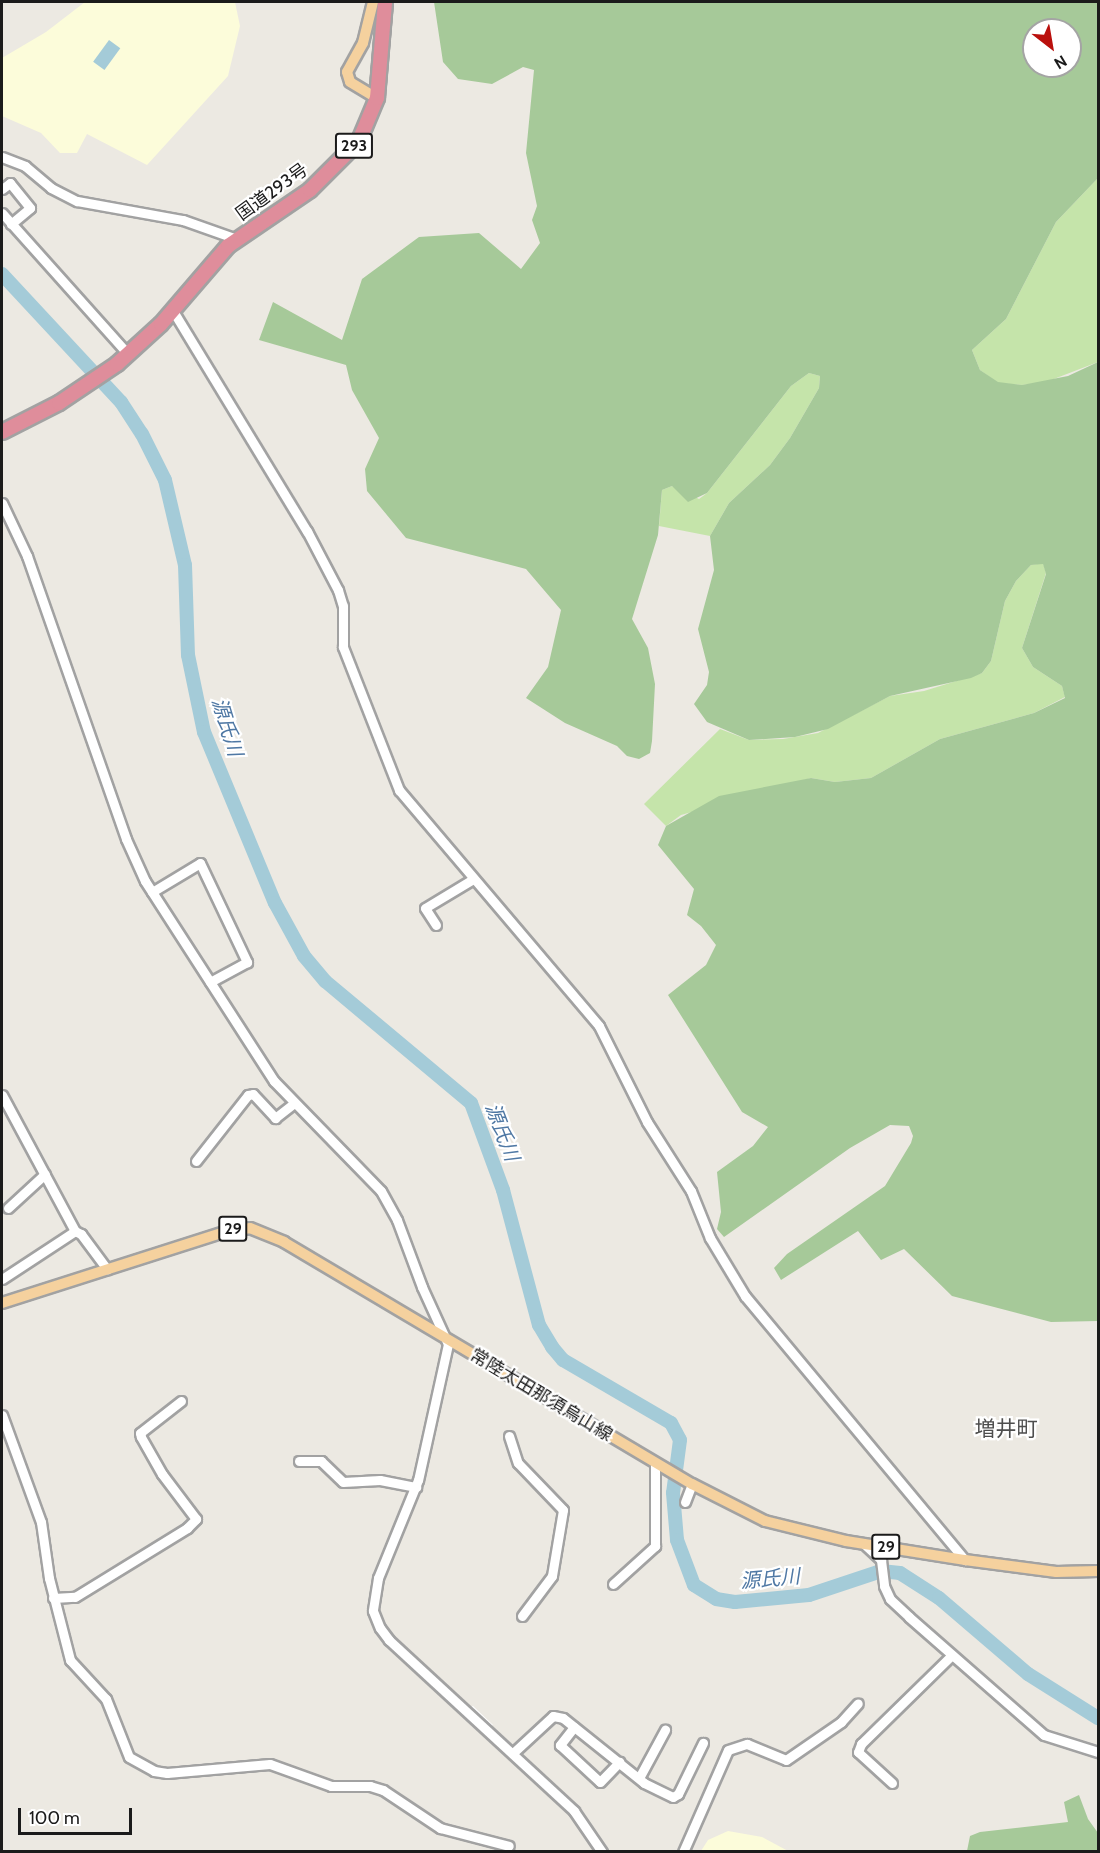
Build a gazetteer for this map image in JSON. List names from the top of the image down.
{
  "streets": {
    "highway": ["293", "国道293号"],
    "main road": ["29", "常陸太田那須烏山線"]
  },
  "districts": ["増井町"],
  "water": ["源氏川"],
  "scale_bar": "100 m",
  "north": "bottom right"
}
